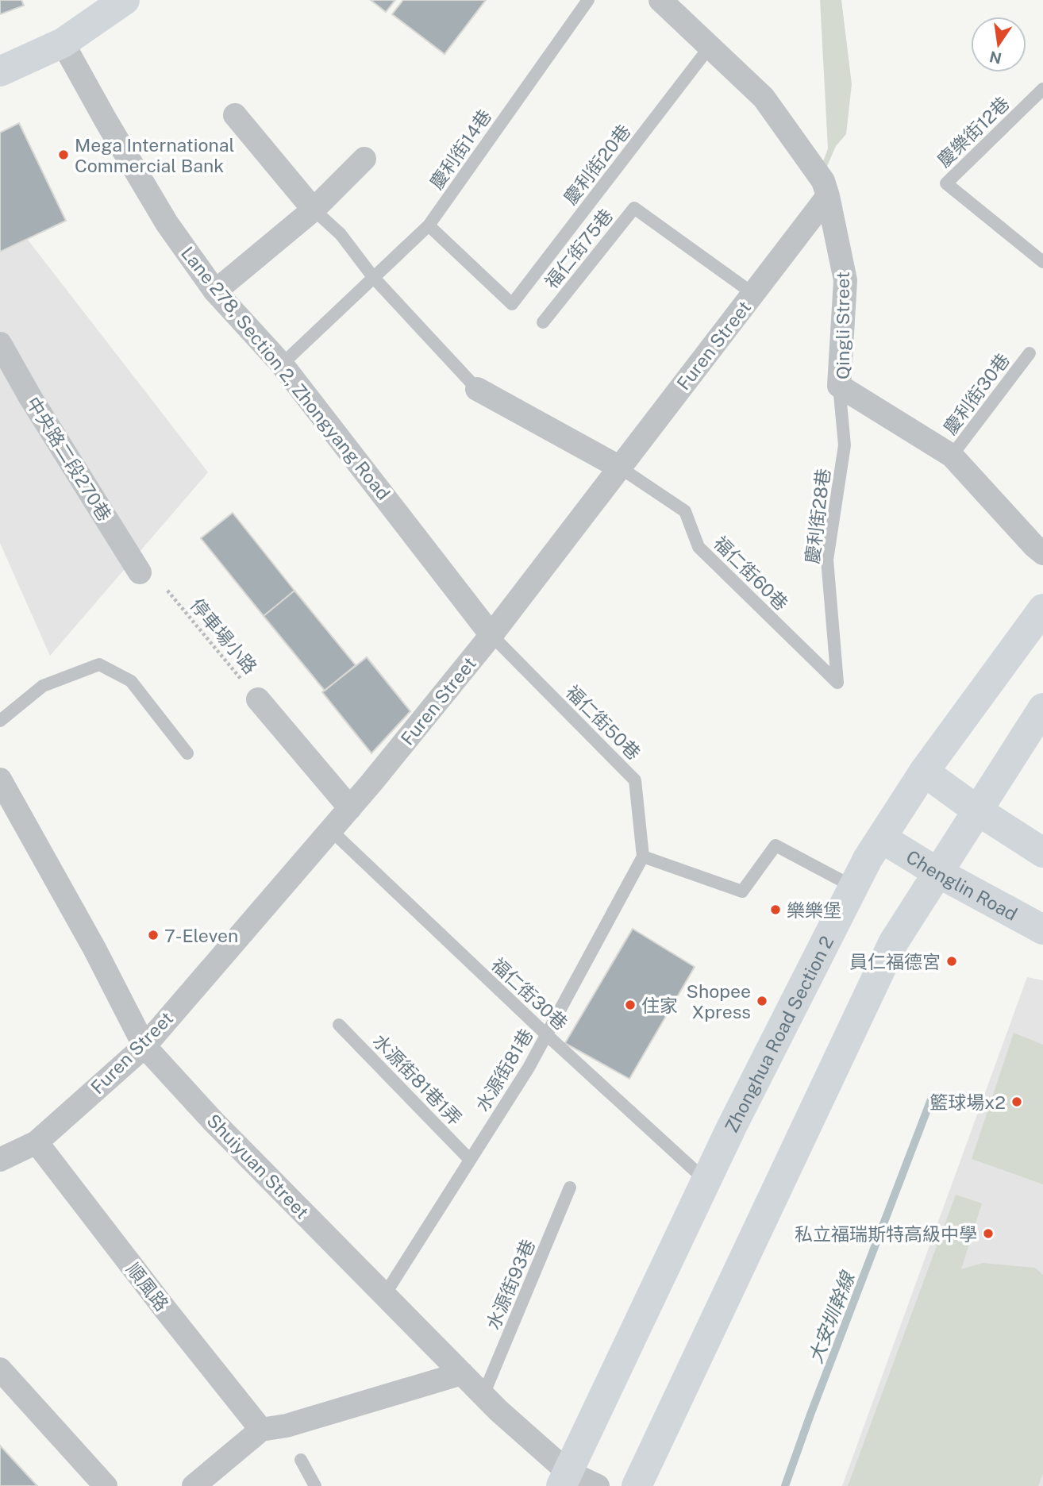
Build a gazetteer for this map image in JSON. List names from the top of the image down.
{
  "streets": {
    "main road": ["Chenglin Road", "Zhonghua Road Section 2"],
    "street": [
      "Qingli Street",
      "Furen Street",
      "Lane 278, Section 2, Zhongyang Road",
      "中央路二段270巷",
      "Shuiyuan Street",
      "順風路"
    ],
    "lane": [
      "慶樂街12巷",
      "慶利街14巷",
      "慶利街20巷",
      "福仁街75巷",
      "慶利街30巷",
      "慶利街28巷",
      "福仁街60巷",
      "福仁街50巷",
      "福仁街30巷",
      "水源街81巷",
      "水源街81巷1弄",
      "水源街93巷"
    ],
    "path": ["停車場小路"]
  },
  "crossings": [
    ["慶利街14巷", "慶利街20巷"],
    ["慶利街14巷", "Lane 278, Section 2, Zhongyang Road"],
    ["慶利街20巷", "Qingli Street"],
    ["福仁街75巷", "Furen Street"],
    ["Qingli Street", "Furen Street"],
    ["Qingli Street", "慶利街30巷"],
    ["Qingli Street", "慶利街28巷"],
    ["Furen Street", "Lane 278, Section 2, Zhongyang Road"],
    ["Furen Street", "福仁街60巷"],
    ["Furen Street", "福仁街50巷"],
    ["Furen Street", "福仁街30巷"],
    ["Furen Street", "Shuiyuan Street"],
    ["Furen Street", "順風路"],
    ["Lane 278, Section 2, Zhongyang Road", "福仁街50巷"],
    ["慶利街28巷", "福仁街60巷"],
    ["福仁街50巷", "水源街81巷"],
    ["Chenglin Road", "Zhonghua Road Section 2"],
    ["福仁街30巷", "Zhonghua Road Section 2"],
    ["福仁街30巷", "水源街81巷"],
    ["Zhonghua Road Section 2", "Shuiyuan Street"],
    ["水源街81巷", "水源街81巷1弄"],
    ["水源街81巷", "Shuiyuan Street"],
    ["Shuiyuan Street", "水源街93巷"]
  ],
  "water": ["大安圳幹線"],
  "places": [
    "Mega International Commercial Bank",
    "樂樂堡",
    "7-Eleven",
    "員仁福德宮",
    "Shopee Xpress",
    "住家",
    "籃球場x2",
    "私立福瑞斯特高級中學"
  ],
  "north": "bottom"
}
